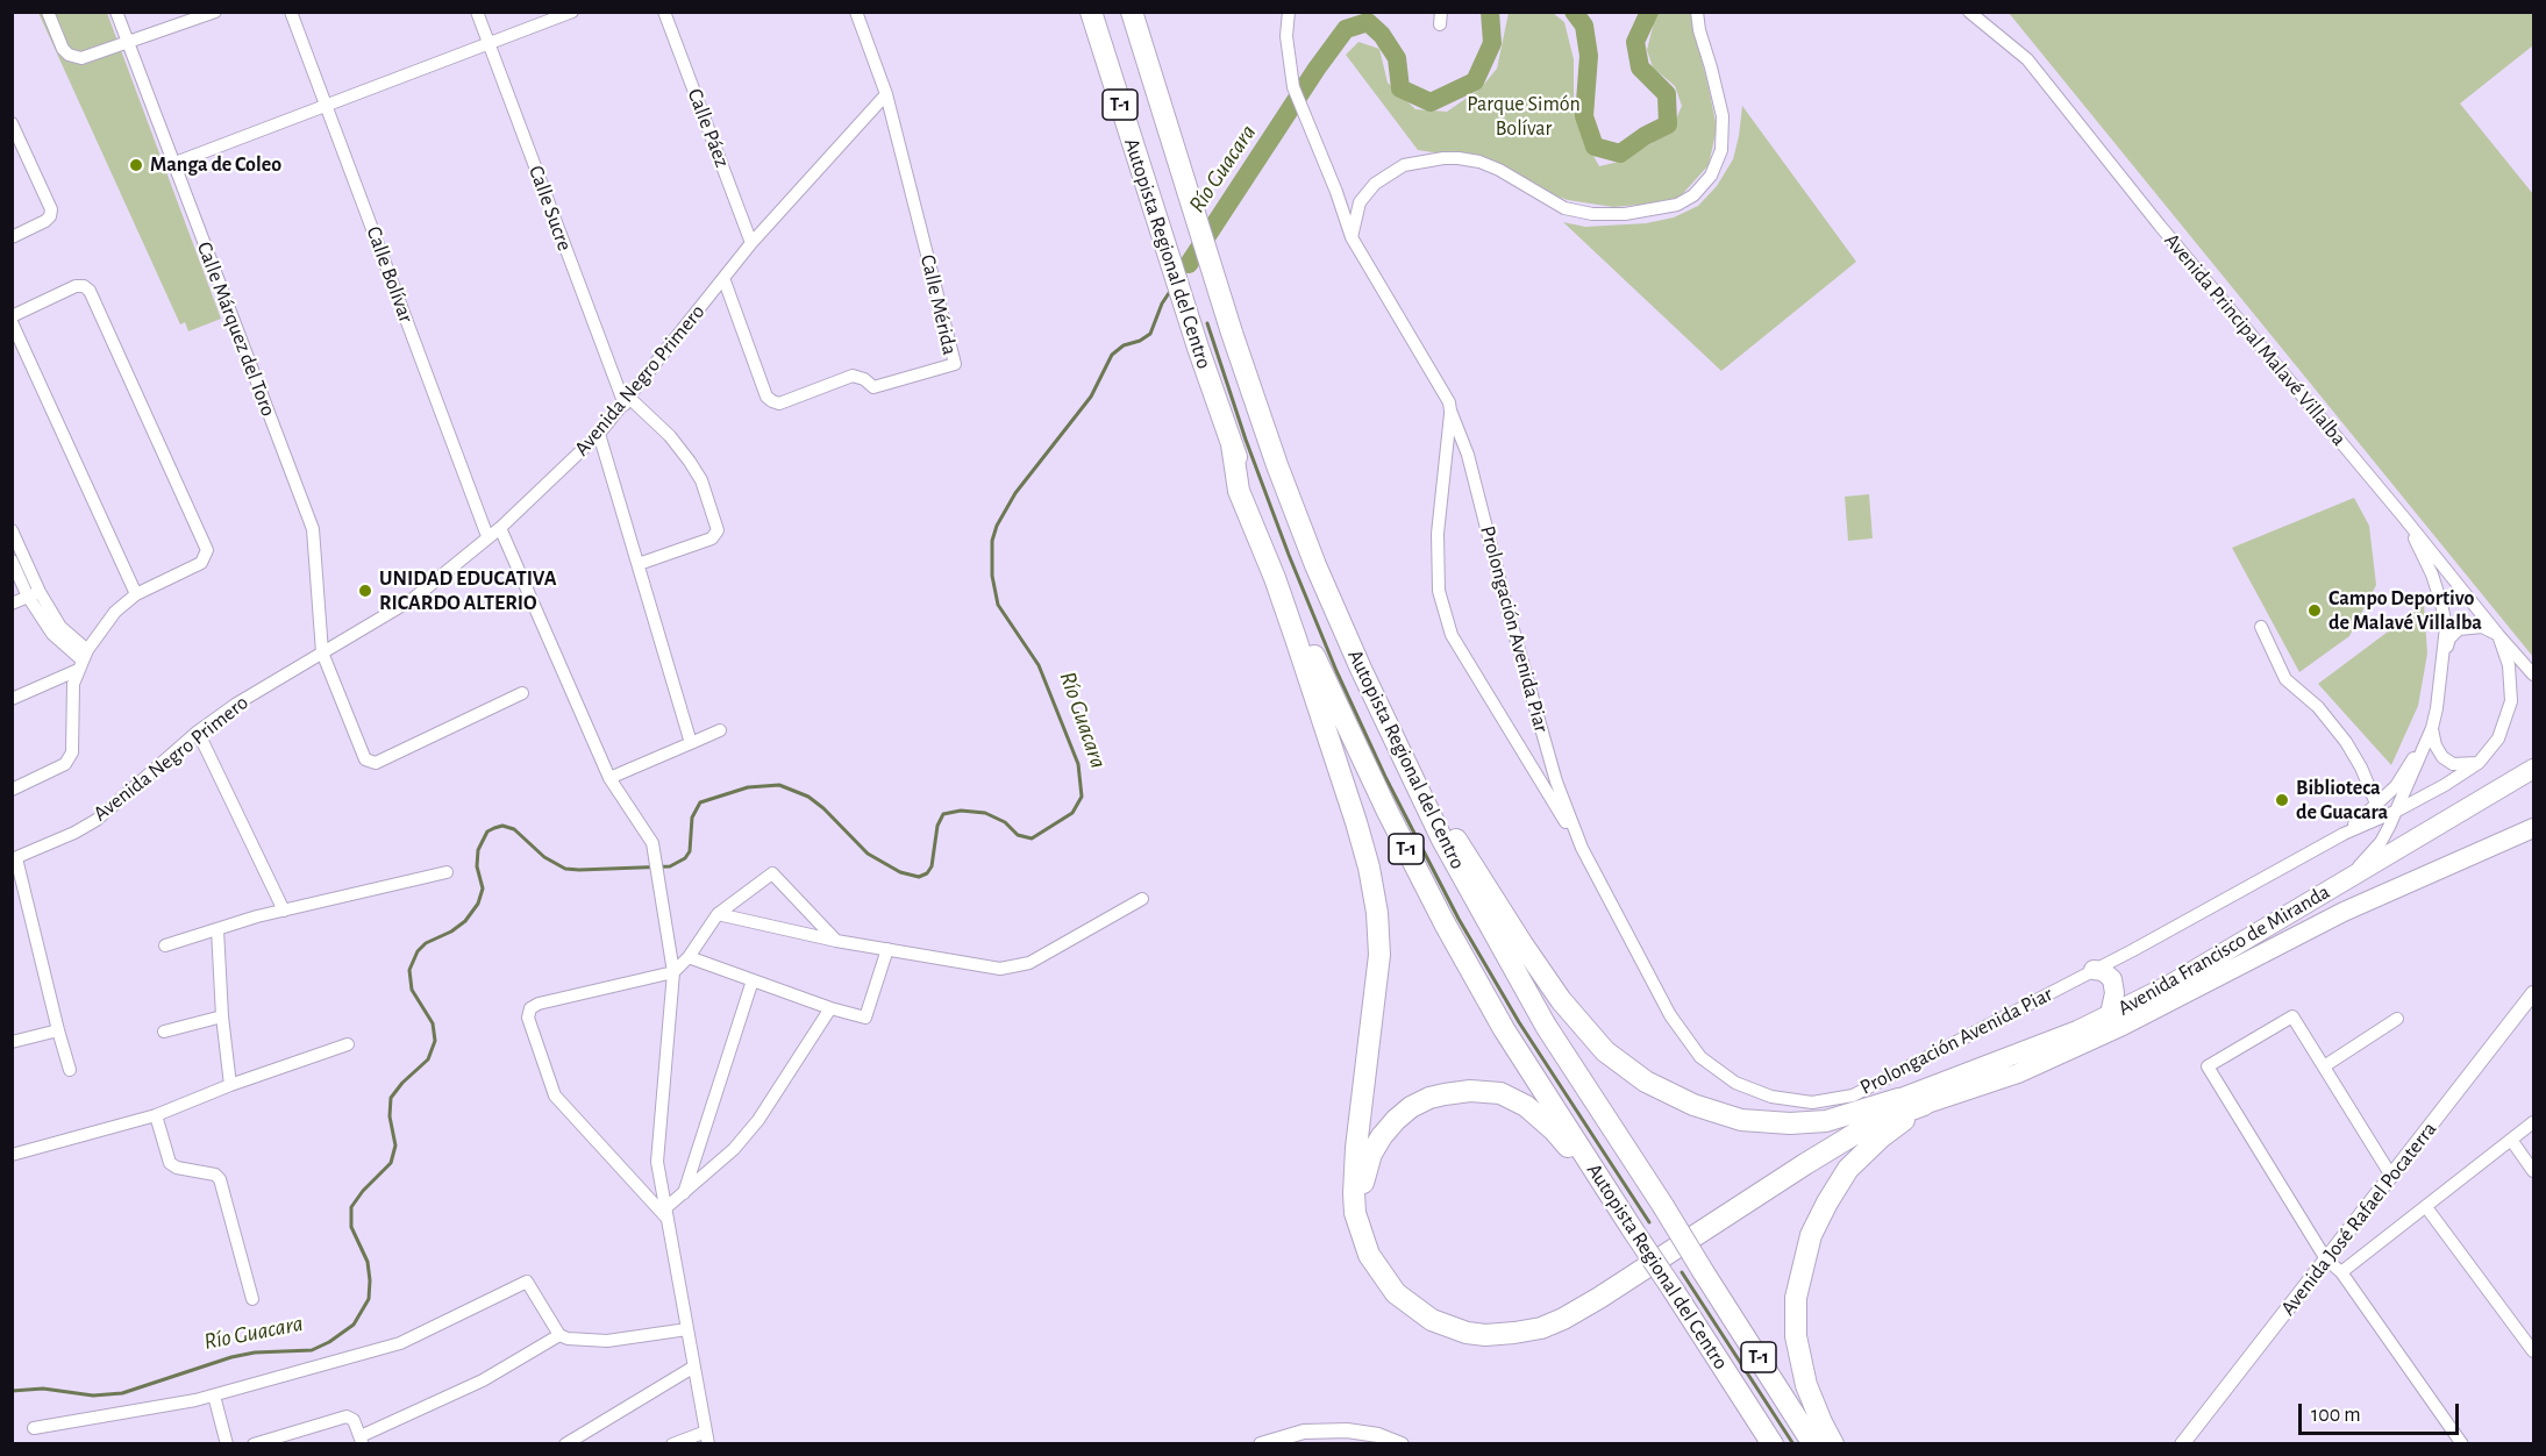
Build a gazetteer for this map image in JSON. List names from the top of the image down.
{
  "streets": {
    "highway": ["T-1", "Autopista Regional del Centro"],
    "main road": ["Avenida Francisco de Miranda"],
    "street": [
      "Calle Páez",
      "Calle Sucre",
      "Calle Bolívar",
      "Calle Mérida",
      "Calle Márquez del Toro",
      "Avenida Principal Malavé Villalba",
      "Avenida Negro Primero",
      "Prolongación Avenida Piar",
      "Avenida José Rafael Pocaterra"
    ]
  },
  "crossings": [
    ["Calle Páez", "Avenida Negro Primero"],
    ["Calle Sucre", "Avenida Negro Primero"],
    ["Calle Bolívar", "Avenida Negro Primero"],
    ["Calle Mérida", "Avenida Negro Primero"],
    ["Calle Márquez del Toro", "Avenida Negro Primero"]
  ],
  "water": ["Río Guacara"],
  "parks": ["Parque Simón Bolívar"],
  "places": [
    "Manga de Coleo",
    "UNIDAD EDUCATIVA RICARDO ALTERIO",
    "Campo Deportivo de Malavé Villalba",
    "Biblioteca de Guacara"
  ],
  "scale_bar": "100 m"
}
